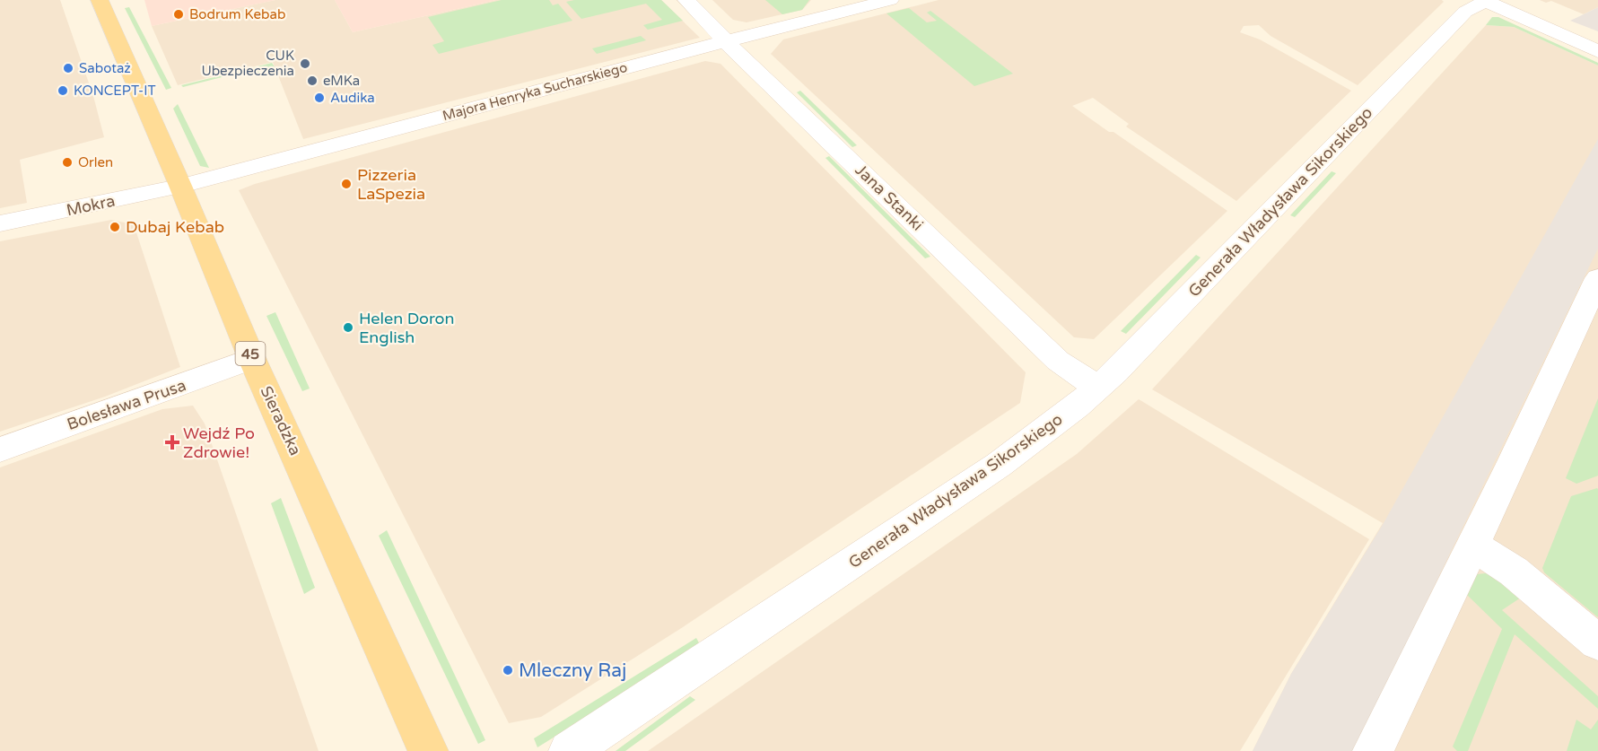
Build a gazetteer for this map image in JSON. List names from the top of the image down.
{
  "streets": {
    "main road": ["45", "Sieradzka"],
    "street": [
      "Majora Henryka Sucharskiego",
      "Jana Stanki",
      "Generała Władysława Sikorskiego",
      "Mokra",
      "Bolesława Prusa"
    ]
  },
  "crossings": [
    ["Majora Henryka Sucharskiego", "Jana Stanki"],
    ["Majora Henryka Sucharskiego", "Mokra"],
    ["Majora Henryka Sucharskiego", "Sieradzka"],
    ["Jana Stanki", "Generała Władysława Sikorskiego"],
    ["Mokra", "Sieradzka"],
    ["Bolesława Prusa", "Sieradzka"]
  ],
  "places": {
    "other": [
      "Bodrum Kebab",
      "CUK Ubezpieczenia",
      "Sabotaż",
      "eMKa",
      "KONCEPT-IT",
      "Audika",
      "Orlen",
      "Pizzeria LaSpezia",
      "Dubaj Kebab",
      "Helen Doron English",
      "Mleczny Raj"
    ],
    "health": ["Wejdź Po Zdrowie!"]
  }
}
